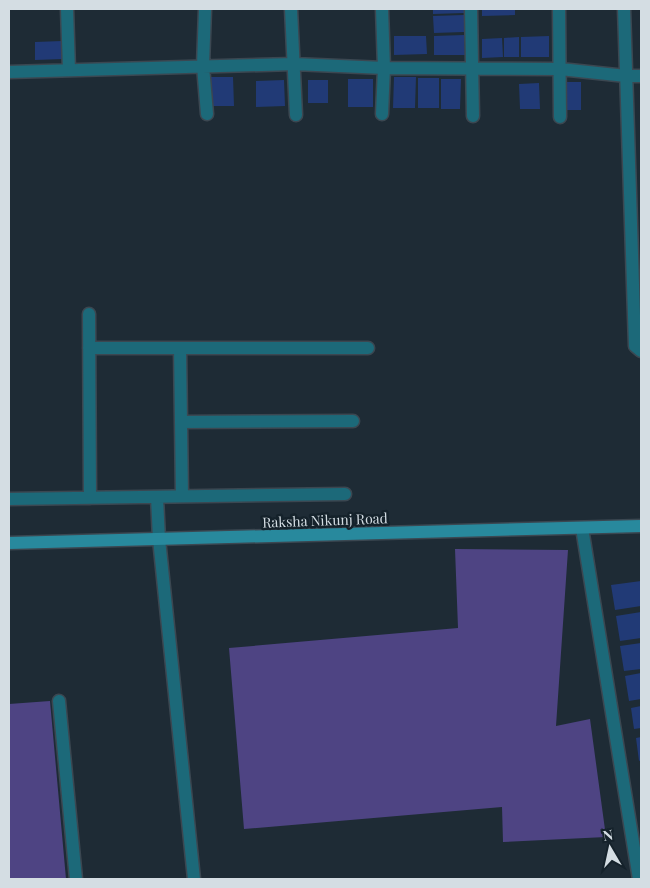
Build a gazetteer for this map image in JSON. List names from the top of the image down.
{
  "streets": {
    "street": ["Raksha Nikunj Road"]
  },
  "north": "top"
}
